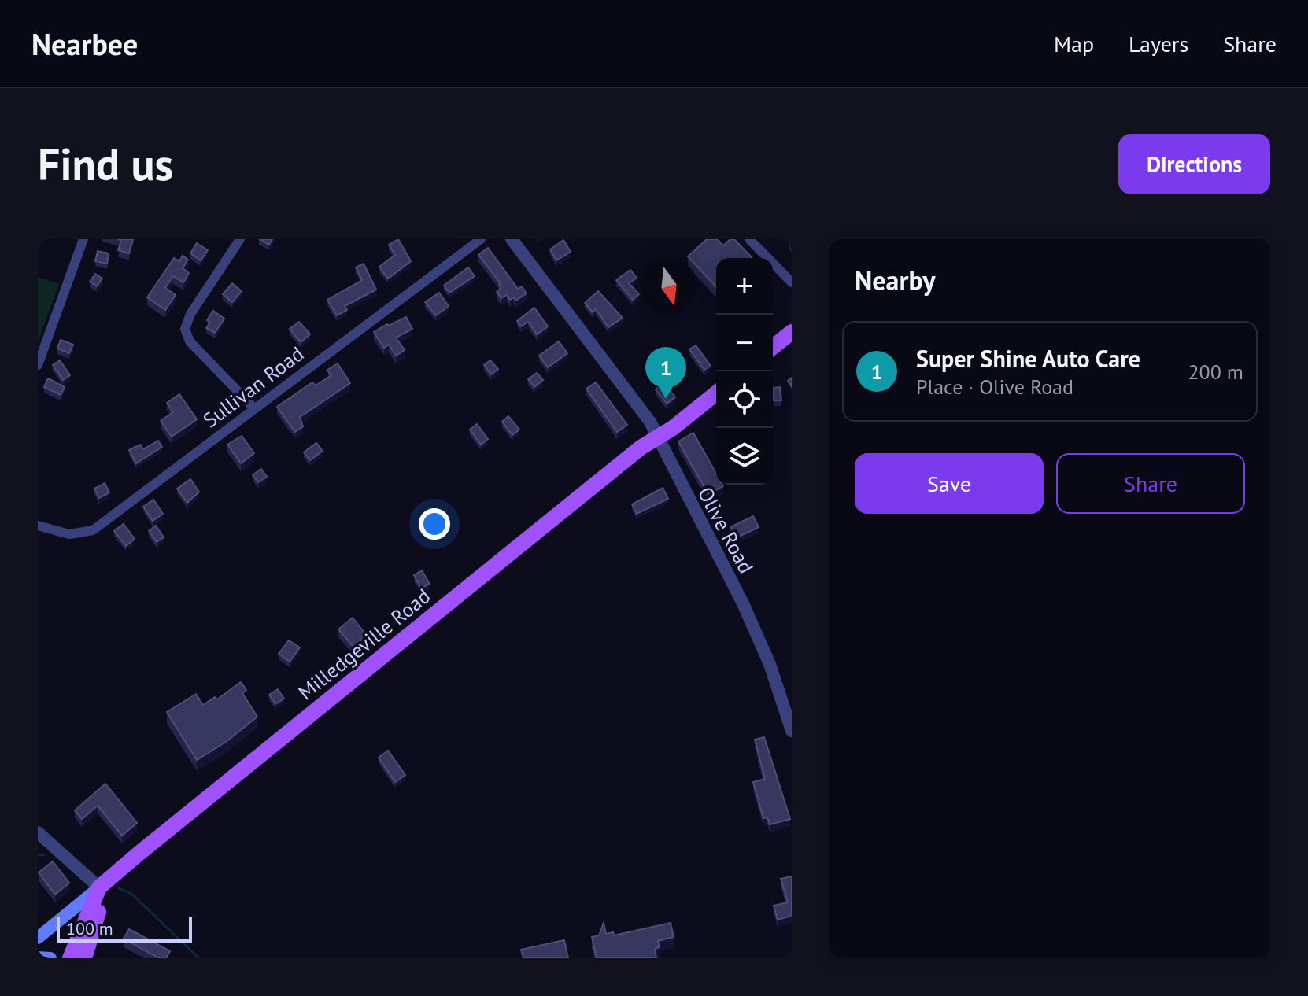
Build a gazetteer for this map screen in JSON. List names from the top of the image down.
{
  "streets": {
    "main road": ["Milledgeville Road"],
    "street": ["Sullivan Road", "Olive Road"]
  },
  "crossings": [
    ["Olive Road", "Milledgeville Road"]
  ],
  "scale_bar": "100 m",
  "north": "bottom",
  "page": {
    "header": "Nearbee",
    "nav": ["Map", "Layers", "Share"],
    "buttons": [
      "Directions",
      ["Save", "Share"]
    ],
    "title": "Find us",
    "heading": "Nearby",
    "map_buttons": ["+", "−"],
    "list": [
      {
        "mark": "1",
        "name": "Super Shine Auto Care",
        "note": "Place · Olive Road",
        "value": "200 m"
      }
    ],
    "pins": "1",
    "scale": "100 m"
  }
}
